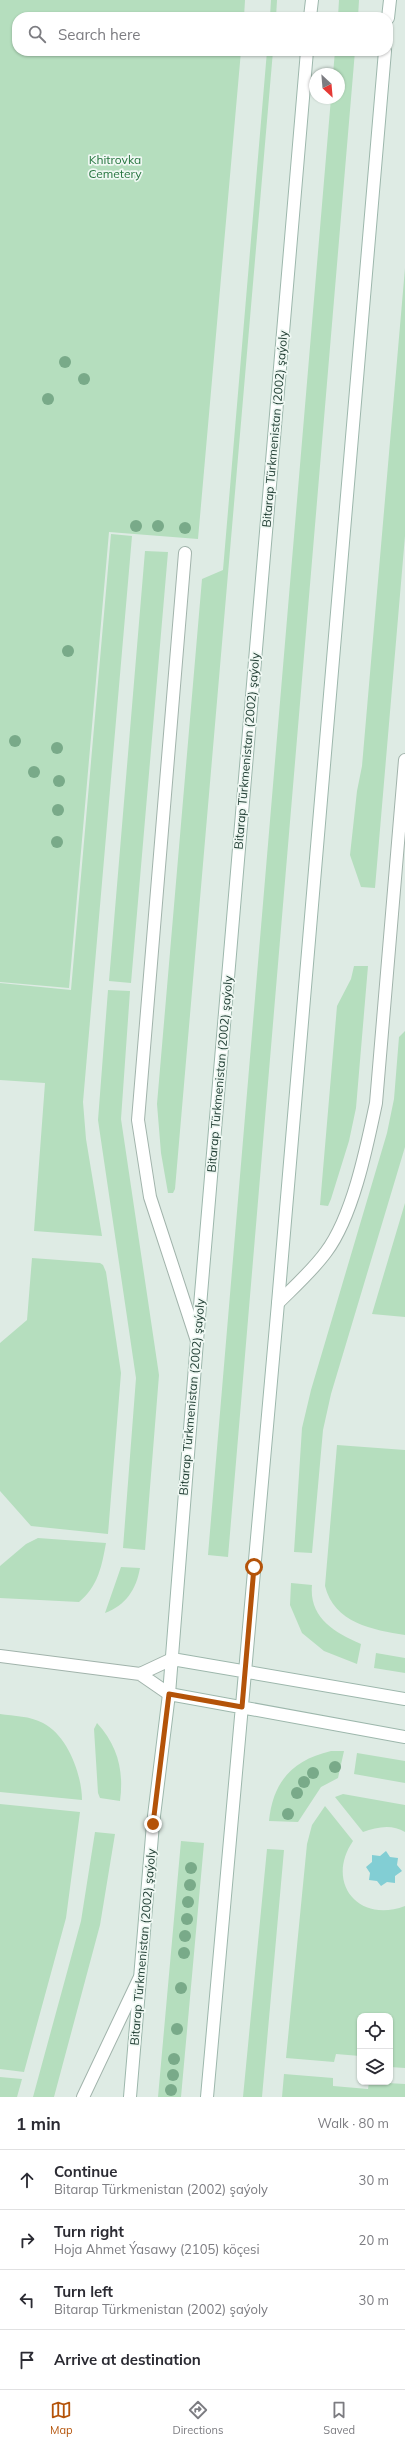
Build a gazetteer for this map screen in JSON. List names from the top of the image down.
{
  "streets": {
    "main road": ["Bitarap Türkmenistan (2002) şaýoly"]
  },
  "parks": ["Khitrovka Cemetery"],
  "north": "bottom right",
  "page": {
    "search": "Search here",
    "heading": ["1 min", "Walk · 80 m"],
    "list": [
      ["Continue", "Bitarap Türkmenistan (2002) şaýoly", "30 m"],
      ["Turn right", "Hoja Ahmet Ýasawy (2105) köçesi", "20 m"],
      ["Turn left", "Bitarap Türkmenistan (2002) şaýoly", "30 m"],
      "Arrive at destination"
    ],
    "nav": ["Map", "Directions", "Saved"]
  }
}
